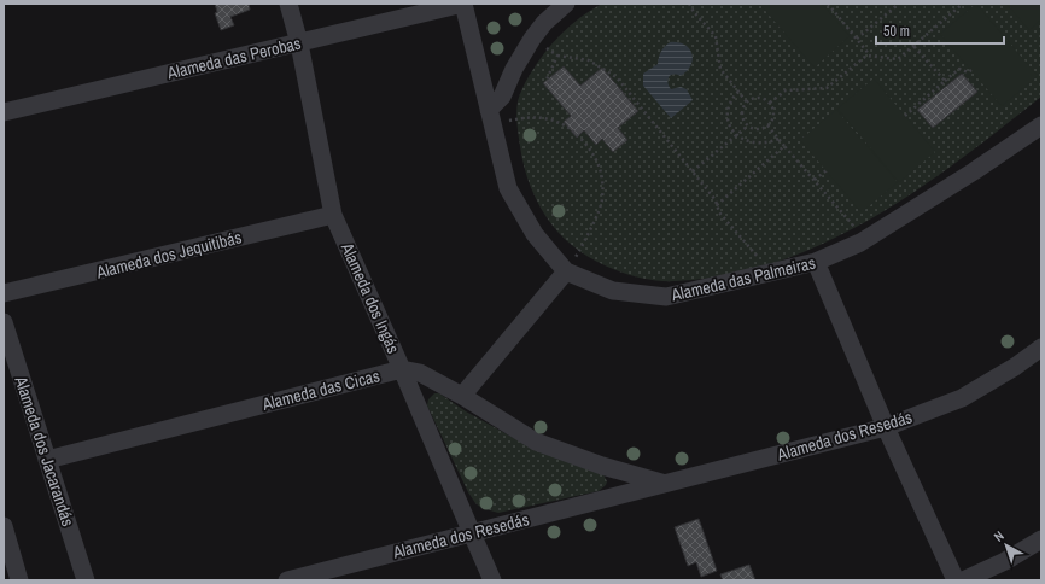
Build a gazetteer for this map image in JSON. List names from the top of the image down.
{
  "streets": {
    "street": [
      "Alameda das Perobas",
      "Alameda dos Jequitibás",
      "Alameda das Palmeiras",
      "Alameda dos Ingás",
      "Alameda das Cicas",
      "Alameda dos Resedás",
      "Alameda dos Jacarandás"
    ]
  },
  "crossings": [
    ["Alameda das Perobas", "Alameda das Palmeiras"],
    ["Alameda das Perobas", "Alameda dos Ingás"],
    ["Alameda dos Jequitibás", "Alameda dos Ingás"],
    ["Alameda dos Ingás", "Alameda das Cicas"],
    ["Alameda dos Ingás", "Alameda dos Resedás"],
    ["Alameda das Cicas", "Alameda dos Jacarandás"]
  ],
  "scale_bar": "50 m",
  "north": "top left"
}
